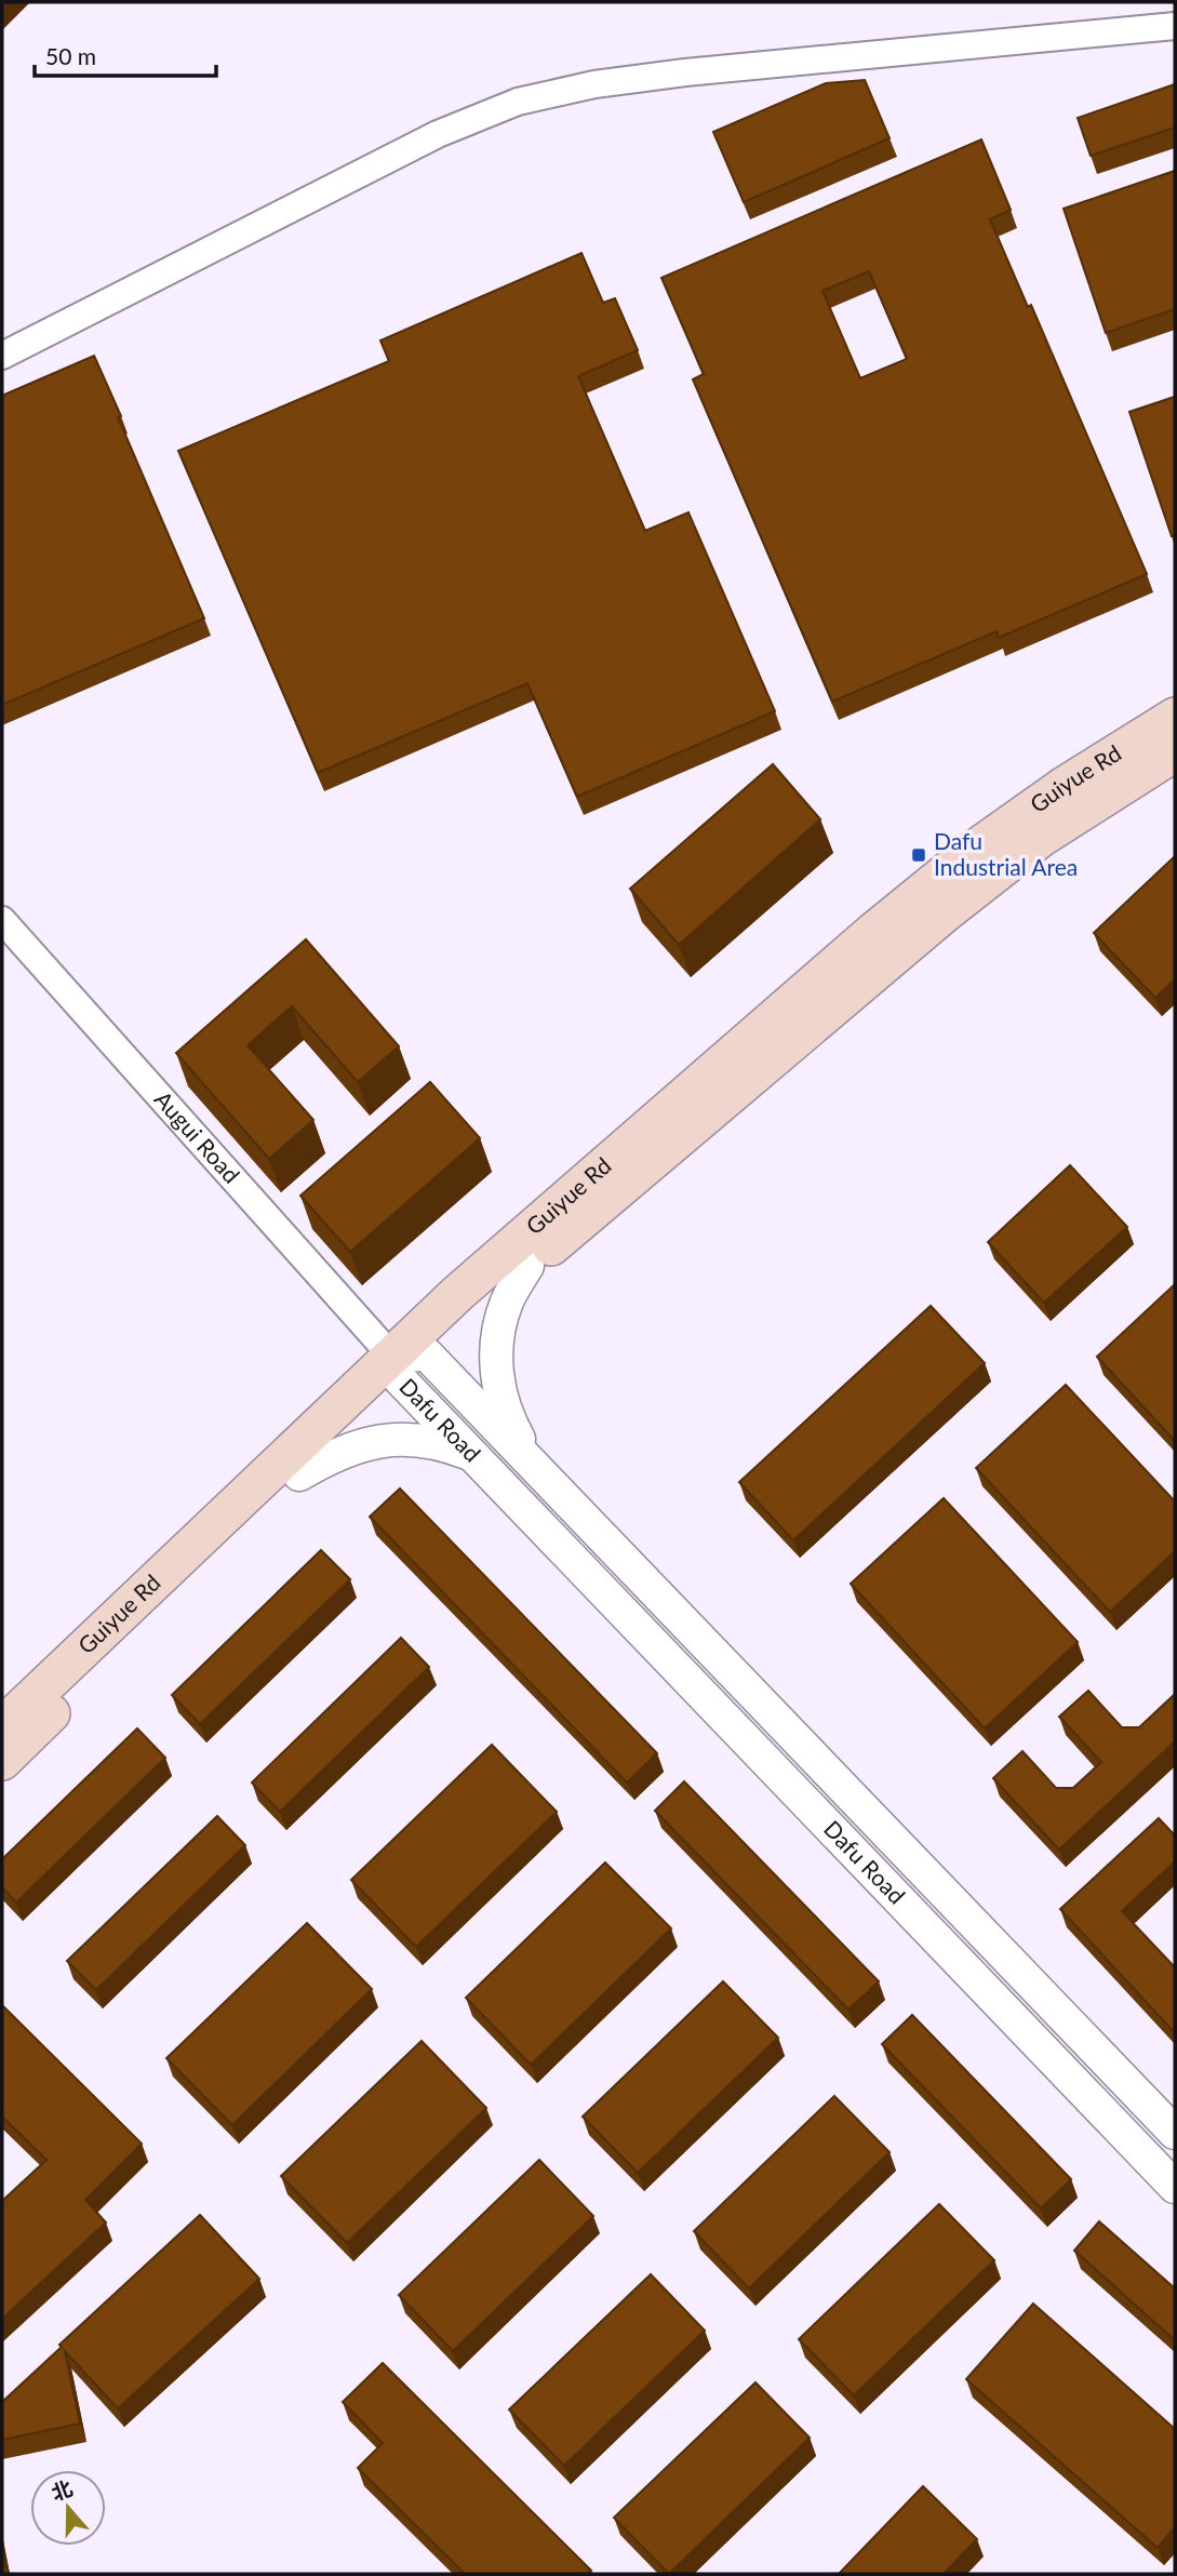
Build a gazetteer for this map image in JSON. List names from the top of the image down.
{
  "streets": {
    "main road": ["Guiyue Rd"],
    "street": ["Augui Road", "Dafu Road"]
  },
  "crossings": [
    ["Guiyue Rd", "Augui Road"],
    ["Guiyue Rd", "Dafu Road"],
    ["Augui Road", "Dafu Road"]
  ],
  "places": {
    "transit": ["Dafu Industrial Area"]
  },
  "scale_bar": "50 m",
  "north": "top"
}
